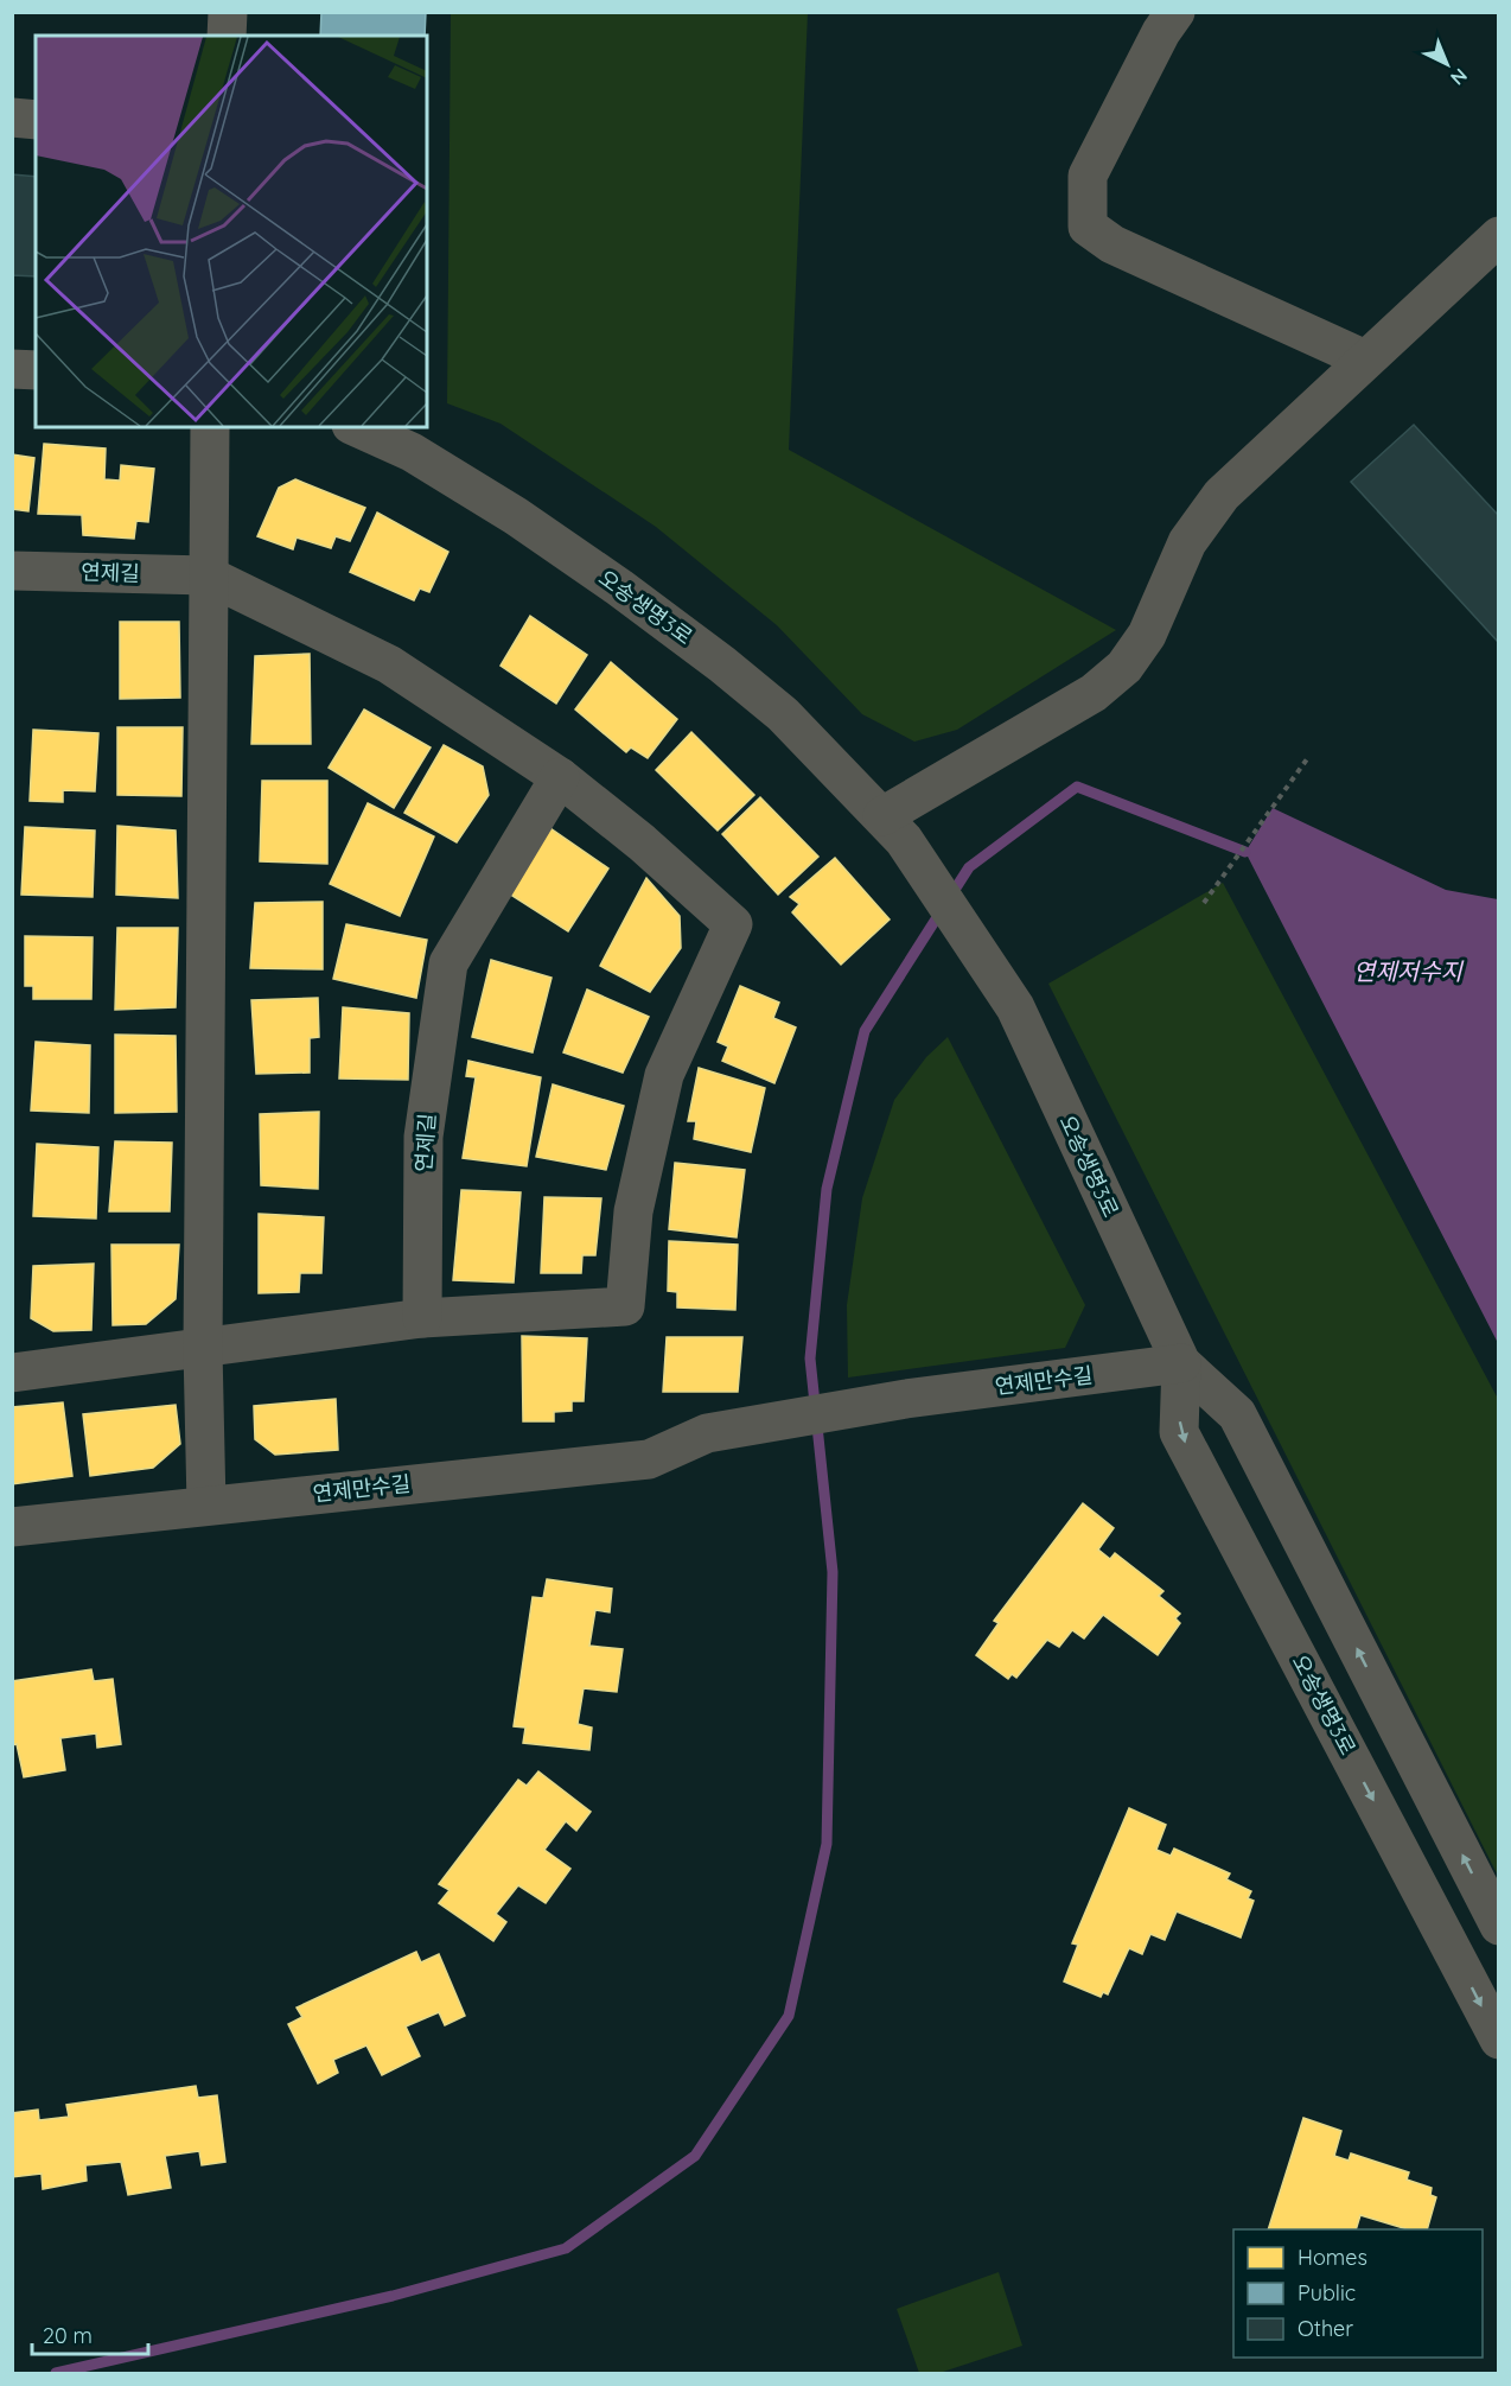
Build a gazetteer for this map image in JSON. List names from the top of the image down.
{
  "streets": {
    "street": ["연제길", "오송생명3로", "연제만수길"]
  },
  "crossings": [
    ["오송생명3로", "연제만수길"]
  ],
  "water": ["연제저수지"],
  "legend": ["Homes", "Public", "Other"],
  "scale_bar": "20 m",
  "north": "bottom right"
}
